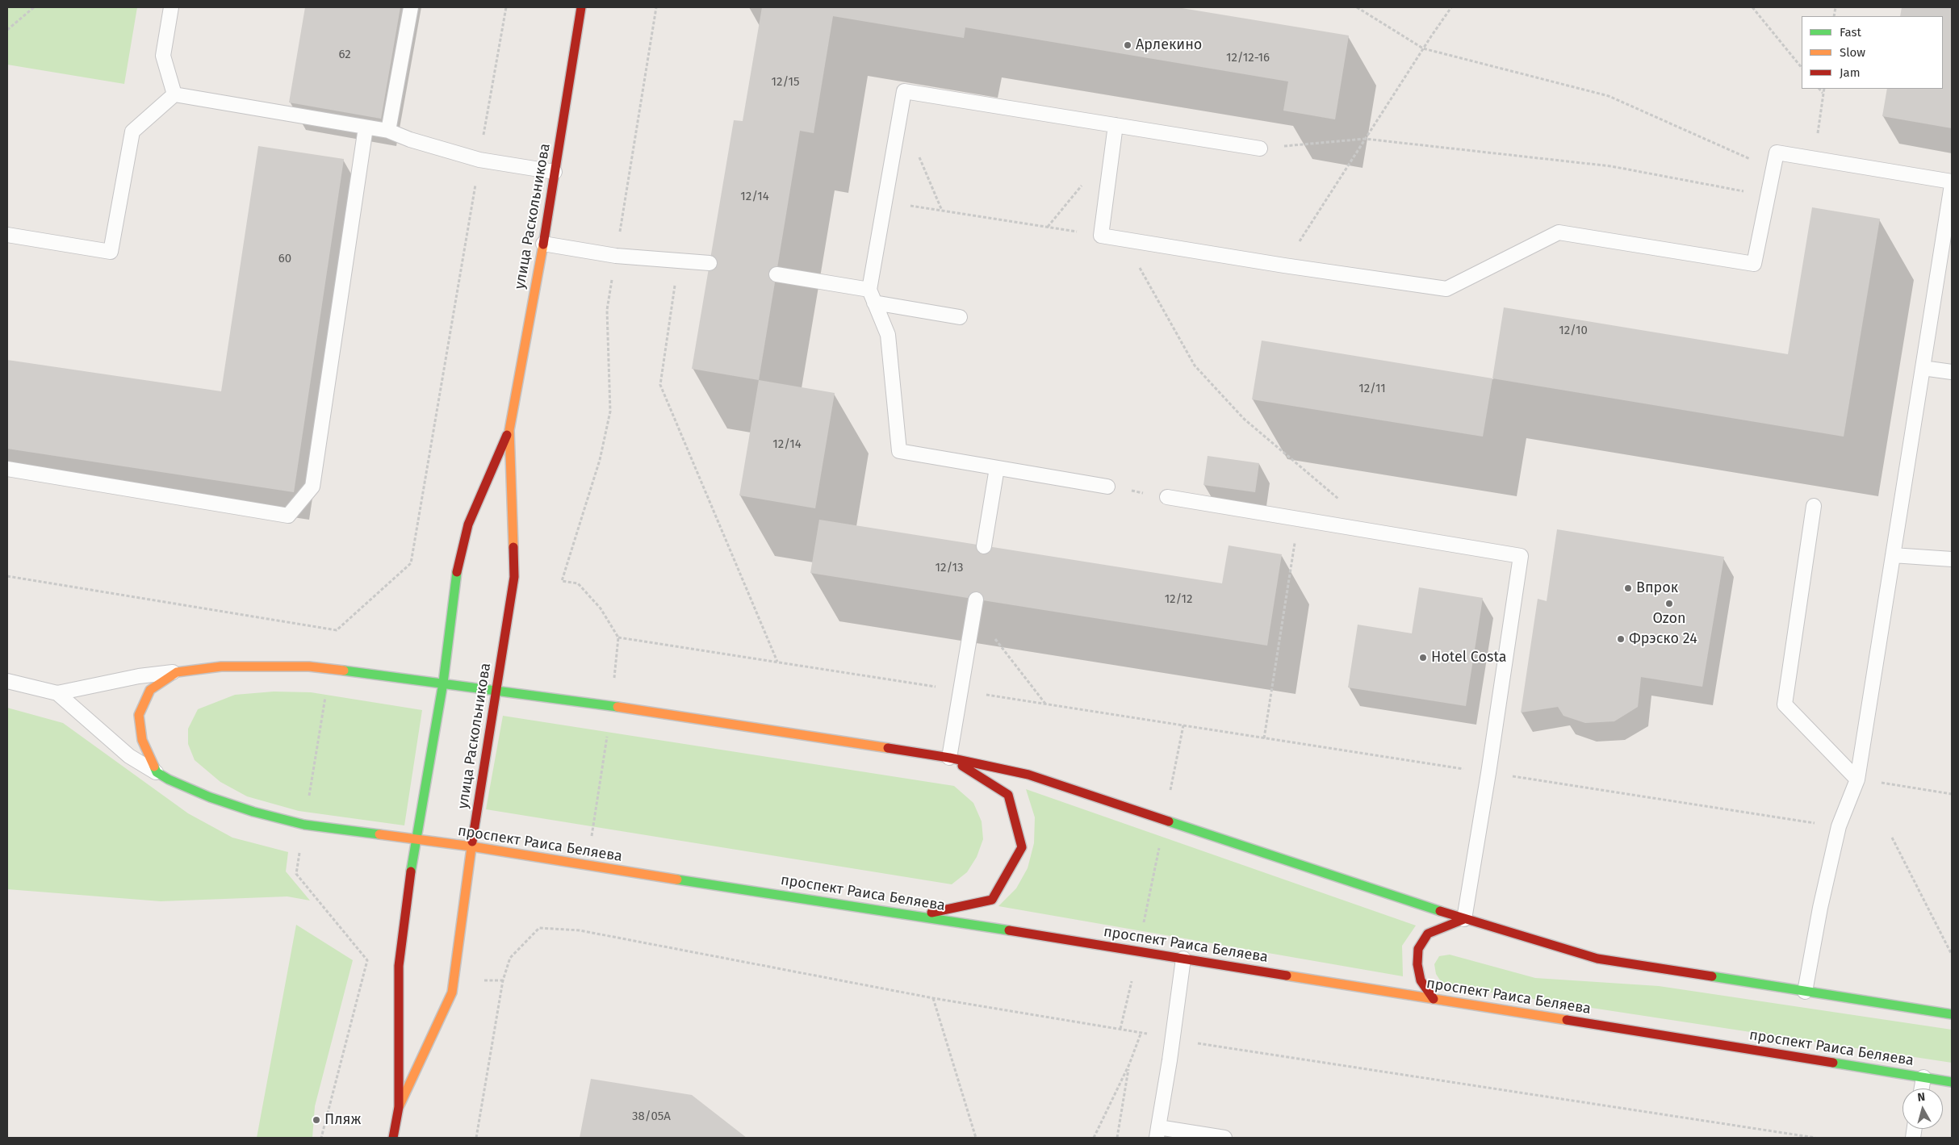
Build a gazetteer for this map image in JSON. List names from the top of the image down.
{
  "streets": {
    "street": ["улица Раскольникова", "проспект Раиса Беляева"]
  },
  "crossings": [
    ["улица Раскольникова", "проспект Раиса Беляева"]
  ],
  "places": [
    "Арлекино",
    "Впрок",
    "Ozon",
    "Фрэско 24",
    "Hotel Costa",
    "Пляж"
  ],
  "house_numbers": [
    "62",
    "12/12-16",
    "12/15",
    "12/14",
    "60",
    "12/10",
    "12/11",
    "12/14",
    "12/13",
    "12/12",
    "38/05А"
  ],
  "legend": ["Fast", "Slow", "Jam"],
  "north": "top"
}
